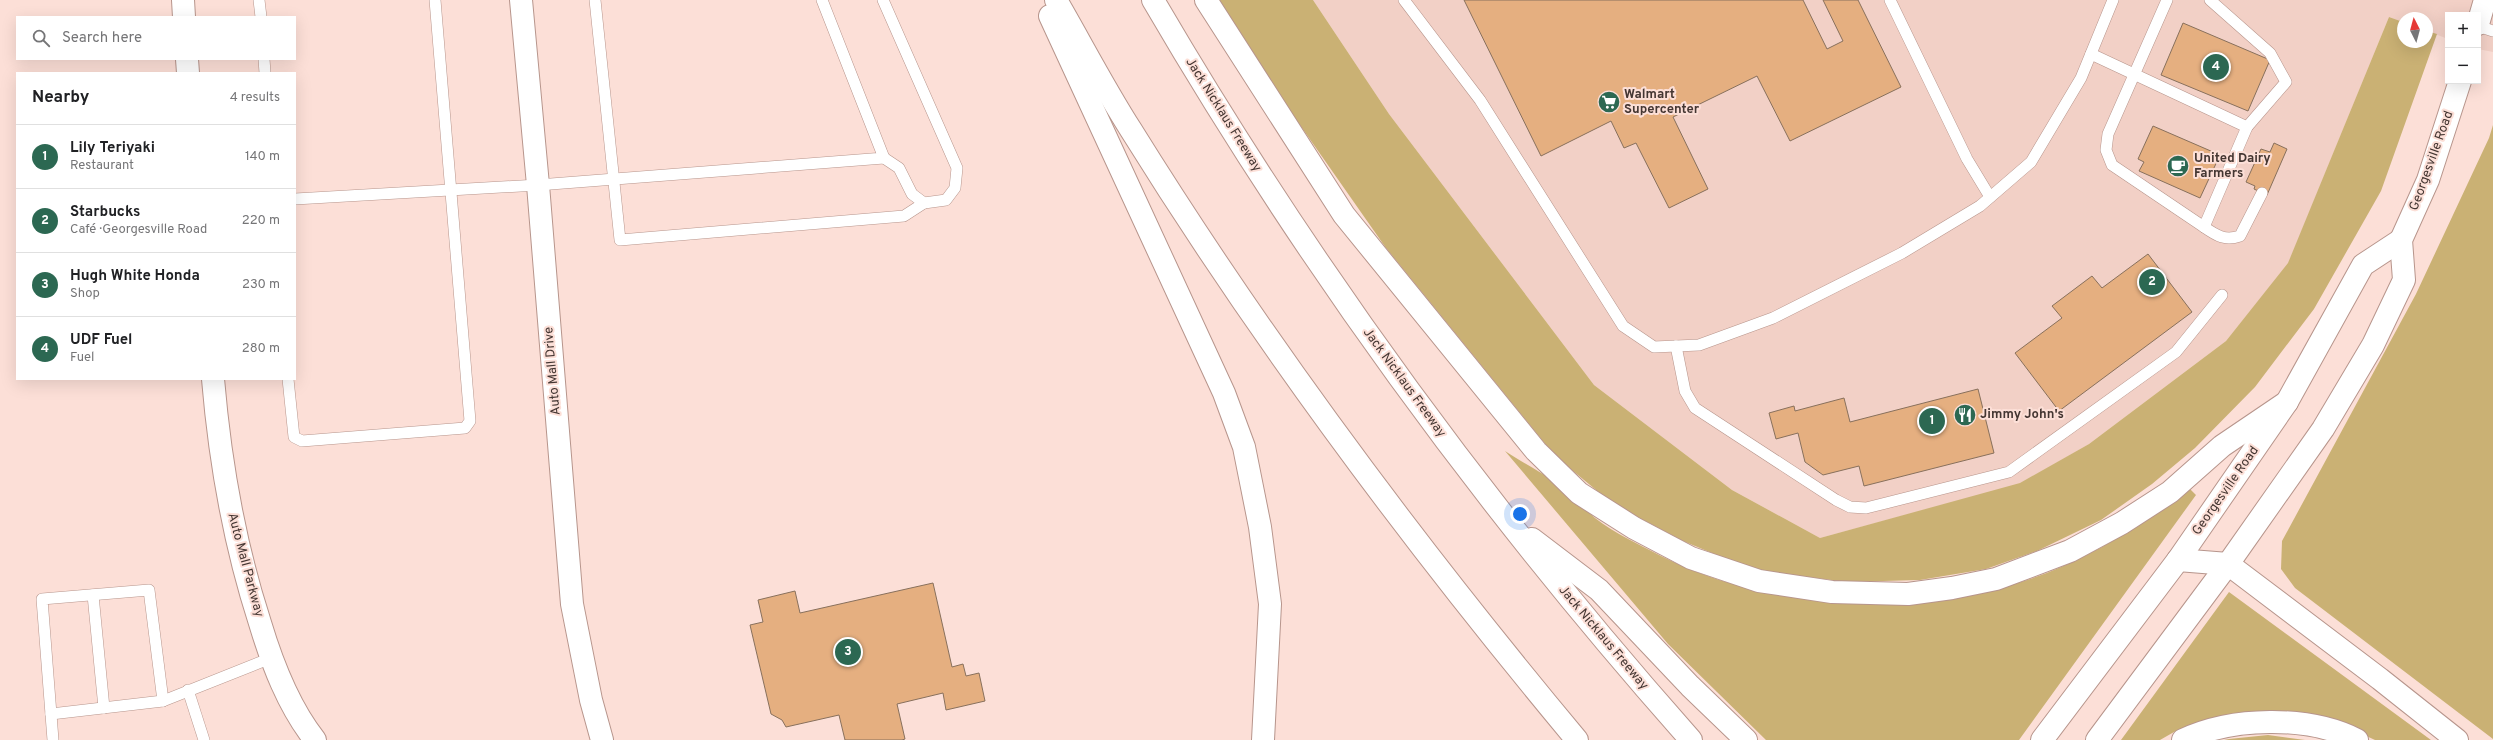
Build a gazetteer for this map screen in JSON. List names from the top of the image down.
{
  "streets": {
    "main road": [
      "Jack Nicklaus Freeway",
      "Georgesville Road",
      "Auto Mall Drive",
      "Auto Mall Parkway"
    ]
  },
  "places": {
    "supermarket": ["Walmart Supercenter"],
    "cafe": ["United Dairy Farmers"],
    "restaurant": ["Jimmy John's"]
  },
  "north": "top",
  "page": {
    "map_buttons": ["+", "−"],
    "search": "Search here",
    "pins": [
      "4",
      "2",
      "1",
      "3"
    ],
    "heading": ["Nearby", "4 results"],
    "list": [
      {
        "mark": "1",
        "name": "Lily Teriyaki",
        "note": "Restaurant",
        "value": "140 m"
      },
      {
        "mark": "2",
        "name": "Starbucks",
        "note": "Café · Georgesville Road",
        "value": "220 m"
      },
      {
        "mark": "3",
        "name": "Hugh White Honda",
        "note": "Shop",
        "value": "230 m"
      },
      {
        "mark": "4",
        "name": "UDF Fuel",
        "note": "Fuel",
        "value": "280 m"
      }
    ]
  }
}
